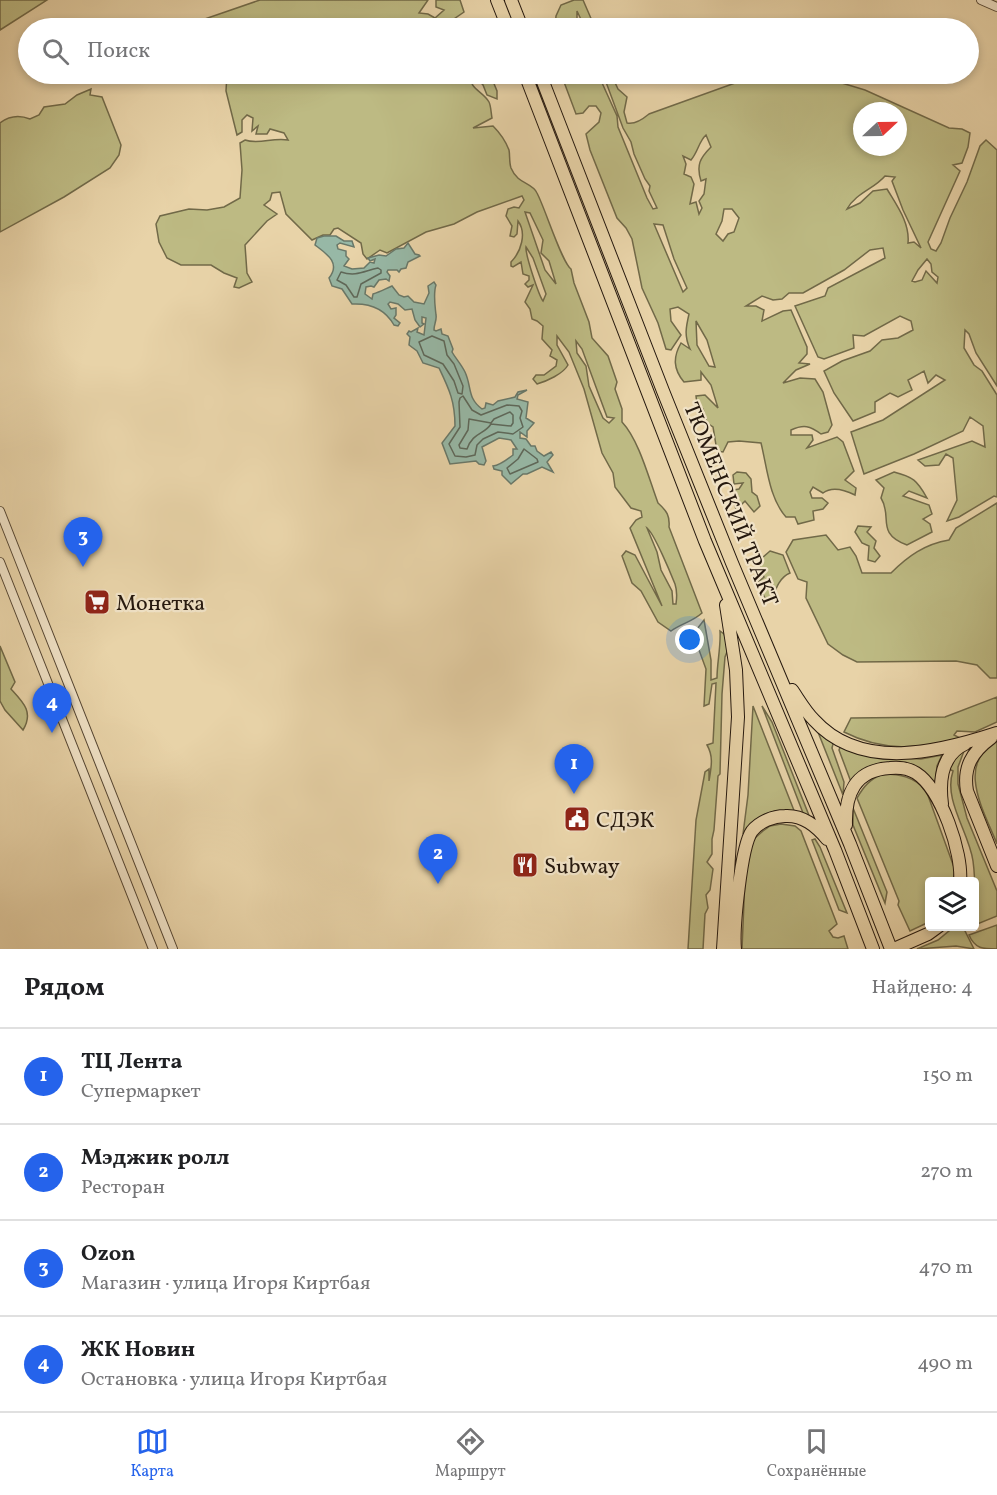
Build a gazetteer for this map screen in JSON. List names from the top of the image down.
{
  "streets": {
    "main road": ["ТЮМЕНСКИЙ ТРАКТ"]
  },
  "places": {
    "supermarket": ["Монетка"],
    "public building": ["СДЭК"],
    "restaurant": ["Subway"]
  },
  "north": "right",
  "page": {
    "search": "Поиск",
    "pins": [
      "3",
      "4",
      "1",
      "2"
    ],
    "heading": ["Рядом", "Найдено: 4"],
    "list": [
      {
        "mark": "1",
        "name": "ТЦ Лента",
        "note": "Супермаркет",
        "value": "150 m"
      },
      {
        "mark": "2",
        "name": "Мэджик ролл",
        "note": "Ресторан",
        "value": "270 m"
      },
      {
        "mark": "3",
        "name": "Ozon",
        "note": "Магазин · улица Игоря Киртбая",
        "value": "470 m"
      },
      {
        "mark": "4",
        "name": "ЖК Новин",
        "note": "Остановка · улица Игоря Киртбая",
        "value": "490 m"
      }
    ],
    "nav": ["Карта", "Маршрут", "Сохранённые"]
  }
}
